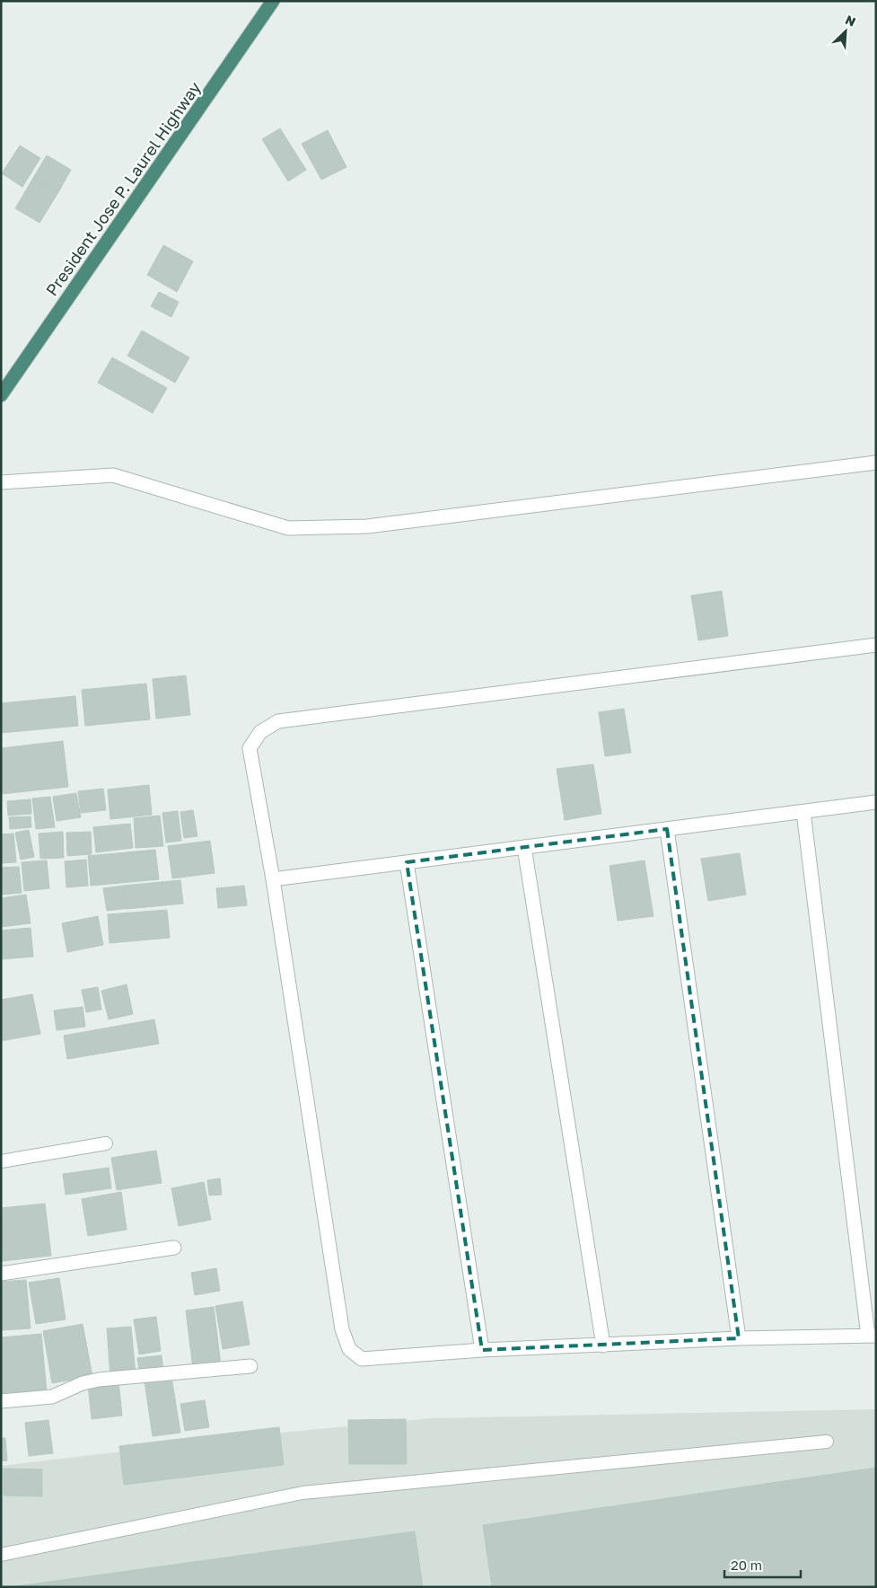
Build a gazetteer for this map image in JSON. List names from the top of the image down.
{
  "streets": {
    "highway": ["President Jose P. Laurel Highway"]
  },
  "scale_bar": "20 m",
  "north": "top right"
}
